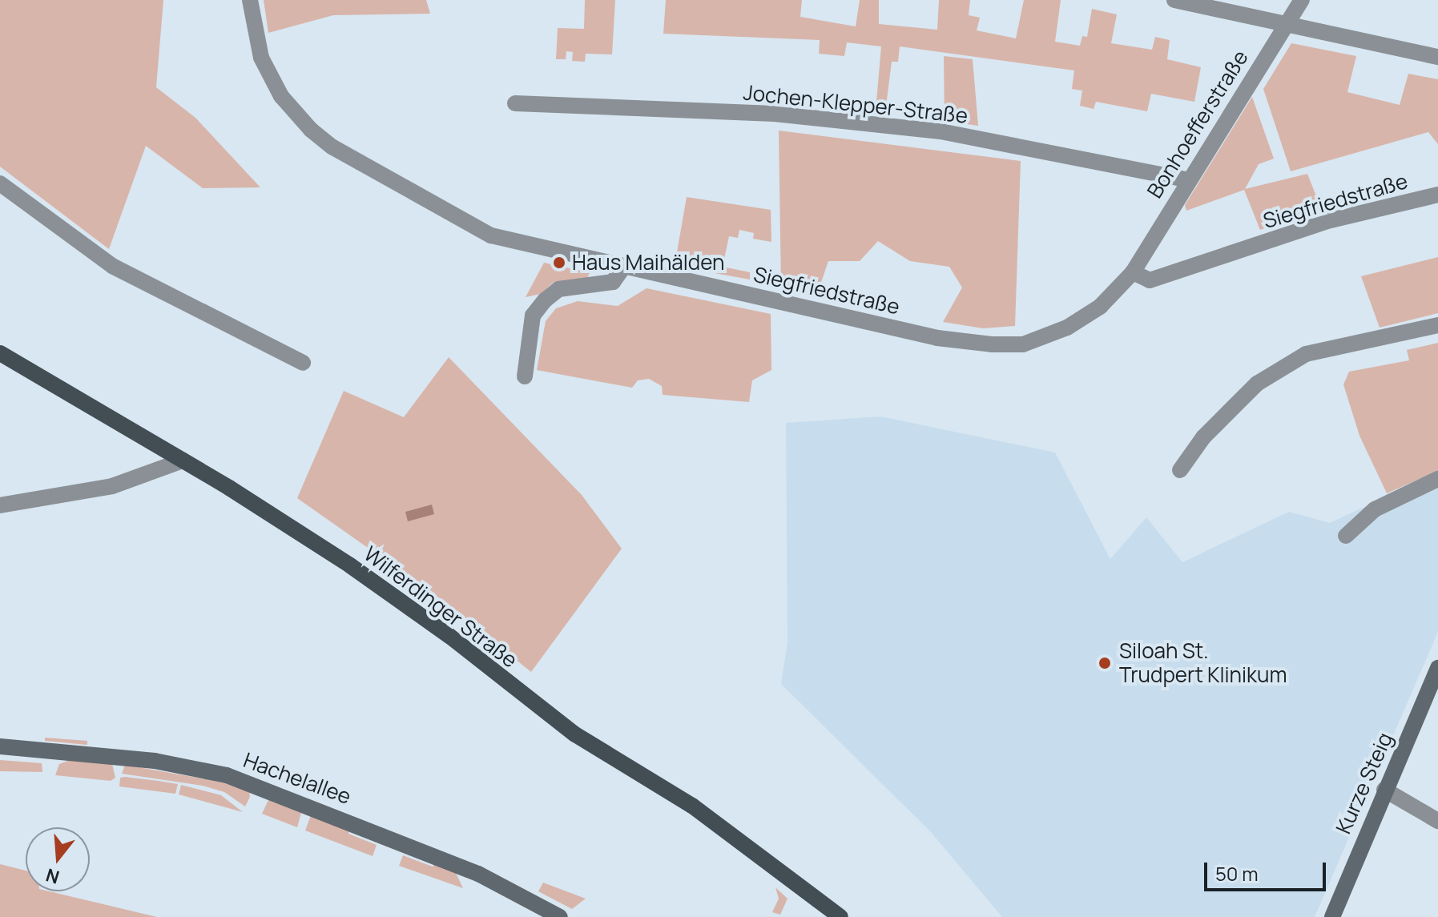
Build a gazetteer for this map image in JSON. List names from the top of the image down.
{
  "streets": {
    "main road": ["Wilferdinger Straße"],
    "street": [
      "Jochen-Klepper-Straße",
      "Bonhoefferstraße",
      "Siegfriedstraße",
      "Hachelallee",
      "Kurze Steig"
    ]
  },
  "crossings": [
    ["Jochen-Klepper-Straße", "Bonhoefferstraße"],
    ["Bonhoefferstraße", "Siegfriedstraße"]
  ],
  "places": ["Haus Maihälden", "Siloah St. Trudpert Klinikum"],
  "scale_bar": "50 m",
  "north": "bottom"
}
